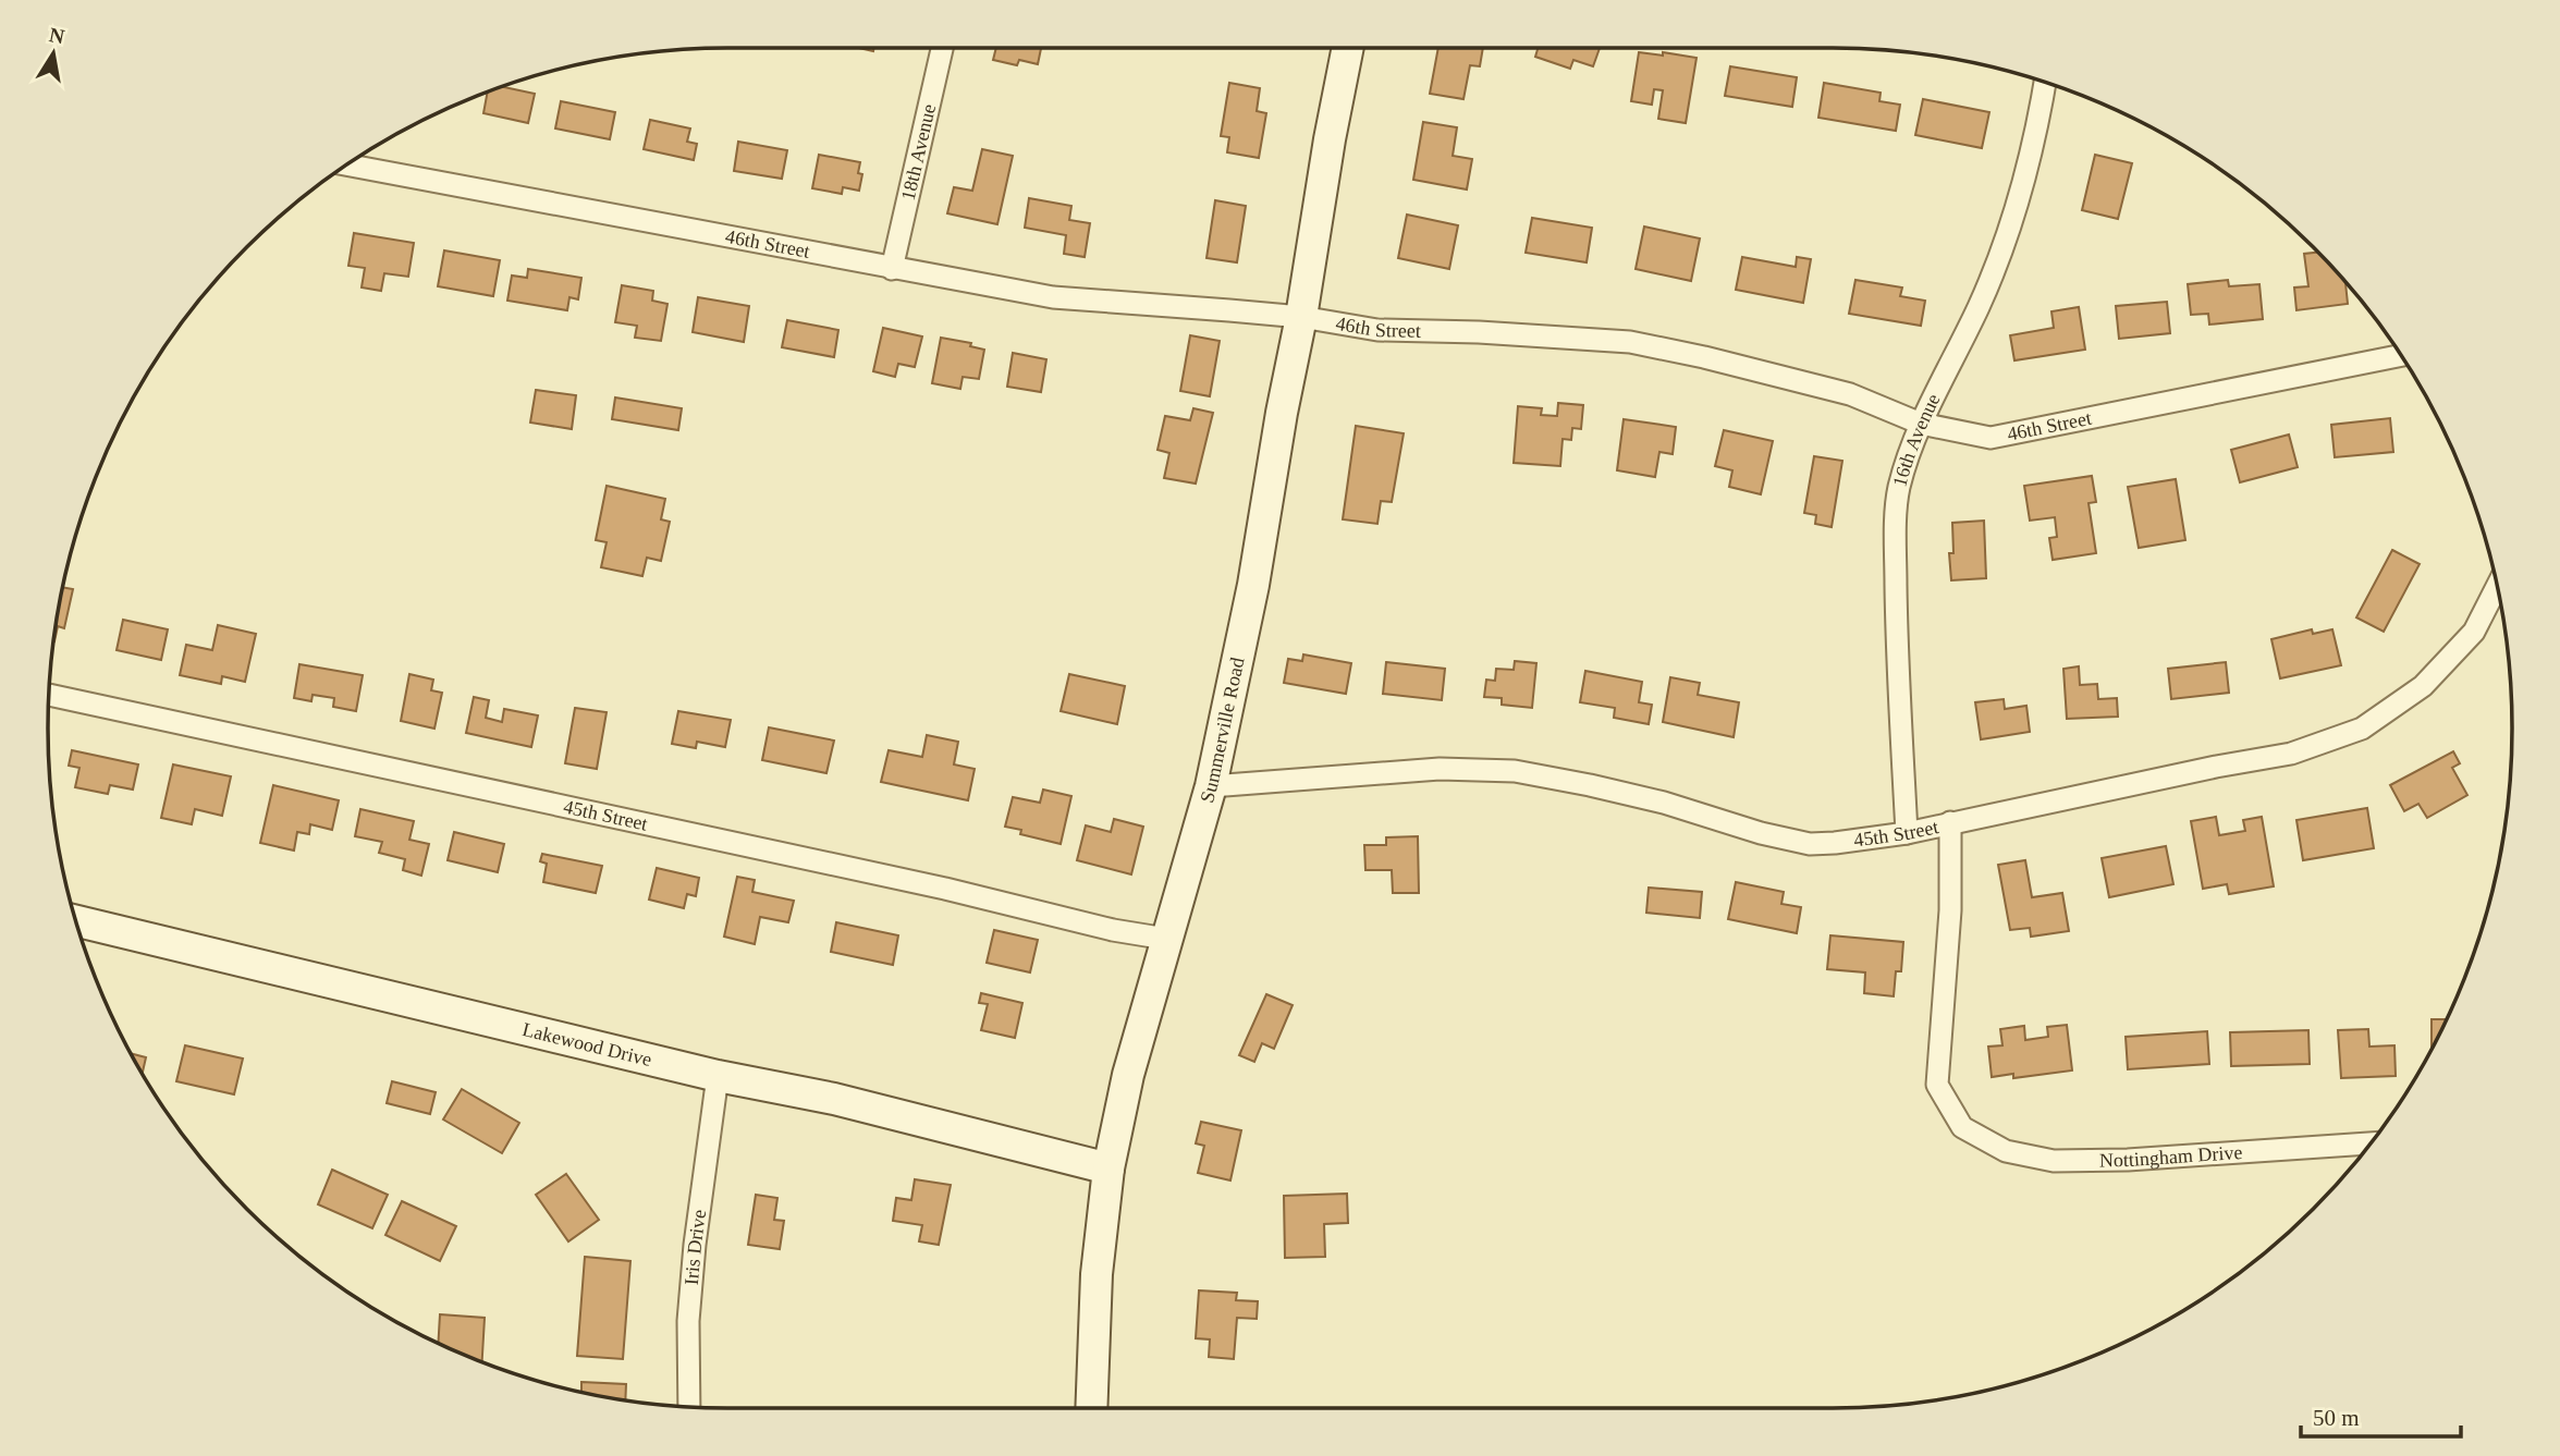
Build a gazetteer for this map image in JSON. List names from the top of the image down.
{
  "streets": {
    "main road": ["Summerville Road", "Lakewood Drive"],
    "street": [
      "18th Avenue",
      "46th Street",
      "16th Avenue",
      "45th Street",
      "Nottingham Drive",
      "Iris Drive"
    ]
  },
  "crossings": [
    ["18th Avenue", "46th Street"],
    ["46th Street", "16th Avenue"],
    ["46th Street", "Summerville Road"],
    ["16th Avenue", "45th Street"],
    ["Summerville Road", "45th Street"],
    ["Summerville Road", "Lakewood Drive"],
    ["45th Street", "Nottingham Drive"],
    ["Lakewood Drive", "Iris Drive"]
  ],
  "scale_bar": "50 m",
  "north": "top"
}
